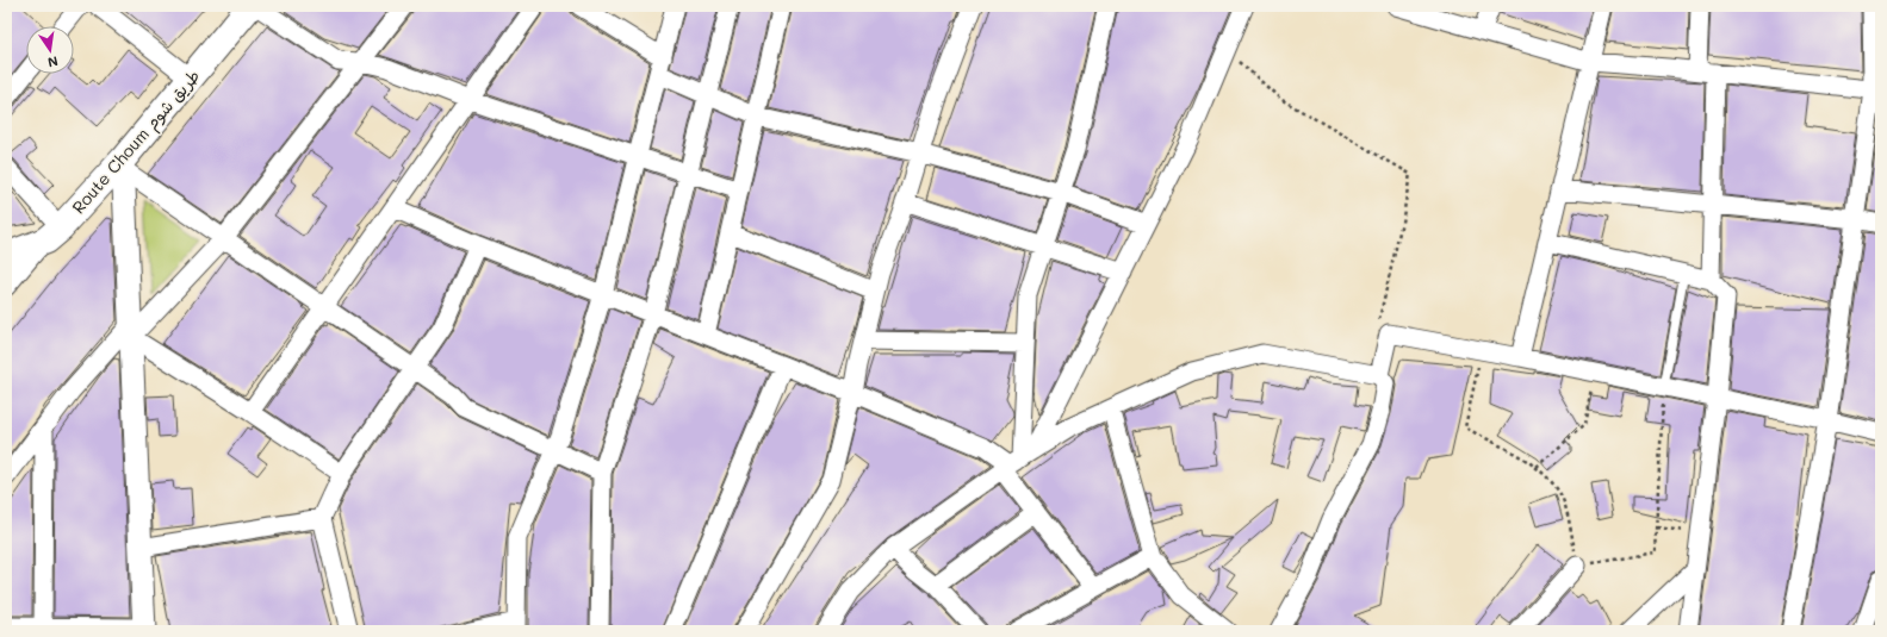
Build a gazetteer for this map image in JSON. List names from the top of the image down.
{
  "streets": {
    "highway": ["Route Choum طريق شوم"]
  },
  "north": "bottom"
}
